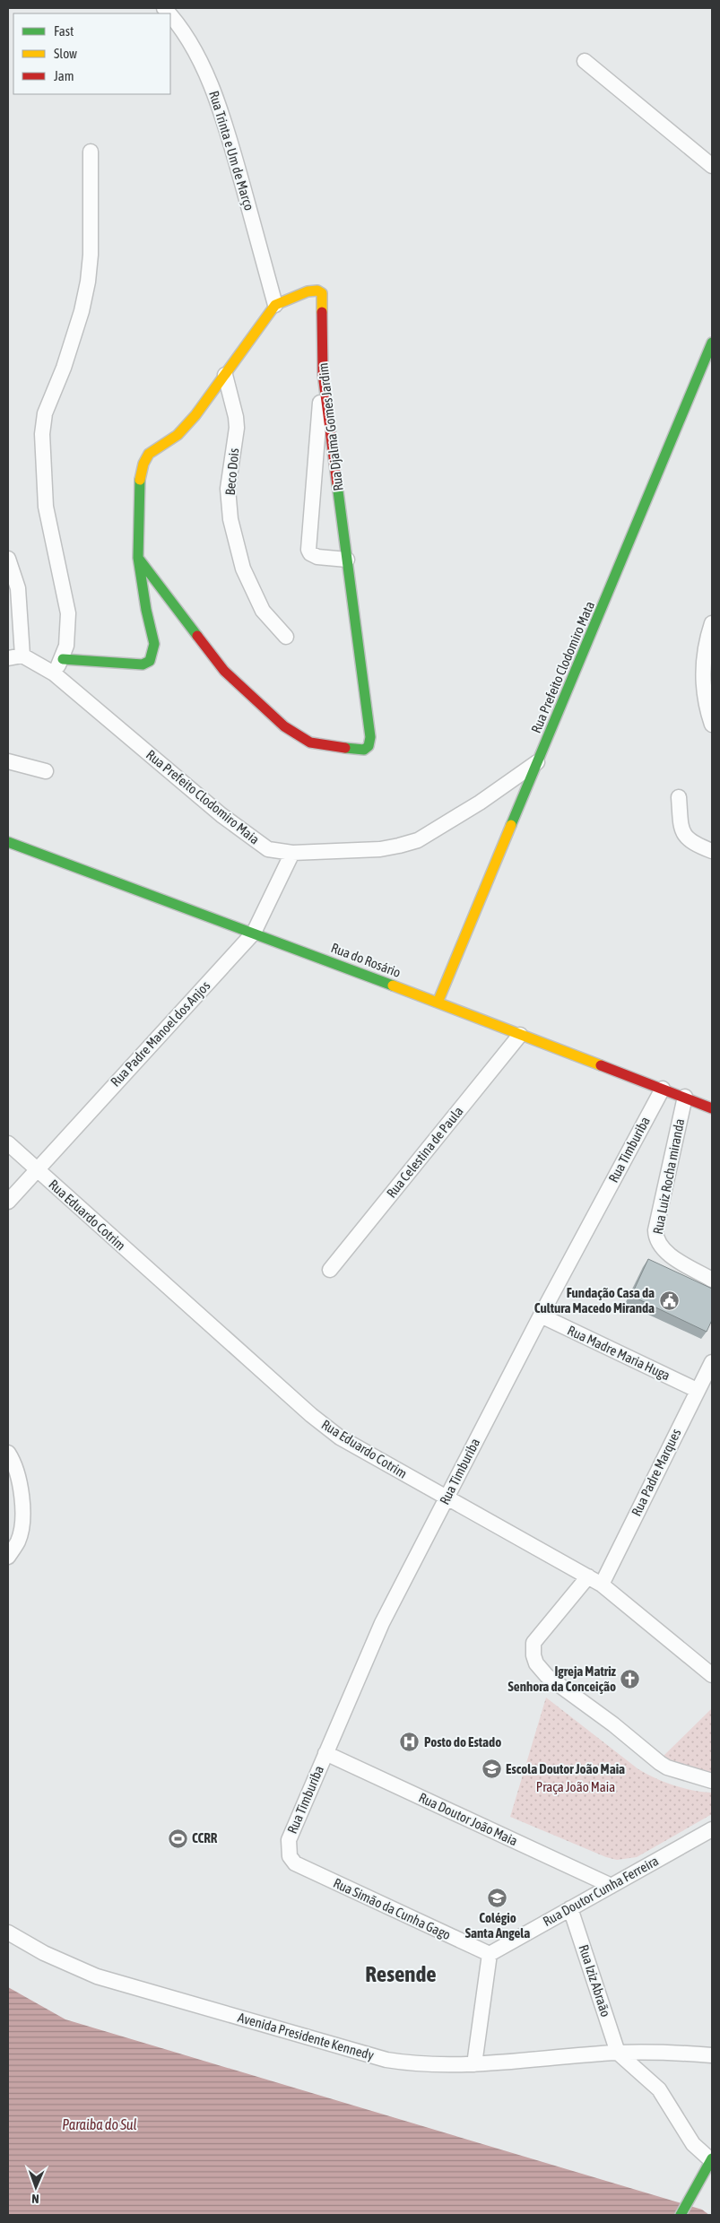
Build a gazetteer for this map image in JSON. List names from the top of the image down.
{
  "streets": {
    "street": [
      "Rua Trinta e Um de Março",
      "Rua Djalma Gomes Jardim",
      "Beco Dois",
      "Rua Prefeito Clodomiro Mata",
      "Rua Prefeito Clodomiro Maia",
      "Rua do Rosário",
      "Rua Padre Manoel dos Anjos",
      "Rua Timburiba",
      "Rua Celestina de Paula",
      "Rua Luiz Rocha miranda",
      "Rua Eduardo Cotrim",
      "Rua Madre Maria Huga",
      "Rua Padre Marques",
      "Rua Doutor João Maia",
      "Rua Doutor Cunha Ferreira",
      "Rua Simão da Cunha Gago",
      "Rua Iziz Abraão",
      "Avenida Presidente Kennedy"
    ]
  },
  "crossings": [
    ["Rua Trinta e Um de Março", "Rua Djalma Gomes Jardim"],
    ["Rua Prefeito Clodomiro Mata", "Rua Prefeito Clodomiro Maia"],
    ["Rua Prefeito Clodomiro Mata", "Rua do Rosário"],
    ["Rua Prefeito Clodomiro Maia", "Rua Padre Manoel dos Anjos"],
    ["Rua do Rosário", "Rua Padre Manoel dos Anjos"],
    ["Rua do Rosário", "Rua Timburiba"],
    ["Rua do Rosário", "Rua Celestina de Paula"],
    ["Rua do Rosário", "Rua Luiz Rocha miranda"],
    ["Rua Padre Manoel dos Anjos", "Rua Eduardo Cotrim"],
    ["Rua Timburiba", "Rua Eduardo Cotrim"],
    ["Rua Timburiba", "Rua Madre Maria Huga"],
    ["Rua Timburiba", "Rua Doutor João Maia"],
    ["Rua Timburiba", "Rua Simão da Cunha Gago"],
    ["Rua Eduardo Cotrim", "Rua Padre Marques"],
    ["Rua Madre Maria Huga", "Rua Padre Marques"],
    ["Rua Doutor João Maia", "Rua Doutor Cunha Ferreira"],
    ["Rua Doutor Cunha Ferreira", "Rua Simão da Cunha Gago"],
    ["Rua Doutor Cunha Ferreira", "Rua Iziz Abraão"],
    ["Rua Iziz Abraão", "Avenida Presidente Kennedy"]
  ],
  "districts": ["Resende"],
  "water": ["Paraiba do Sul"],
  "parks": ["Praça João Maia"],
  "places": {
    "public building": ["Fundação Casa da Cultura Macedo Miranda"],
    "church": ["Igreja Matriz Senhora da Conceição"],
    "hospital": ["Posto do Estado"],
    "school or university": ["Escola Doutor João Maia", "Colégio Santa Angela"],
    "sports": ["CCRR"]
  },
  "legend": ["Fast", "Slow", "Jam"],
  "north": "bottom"
}
